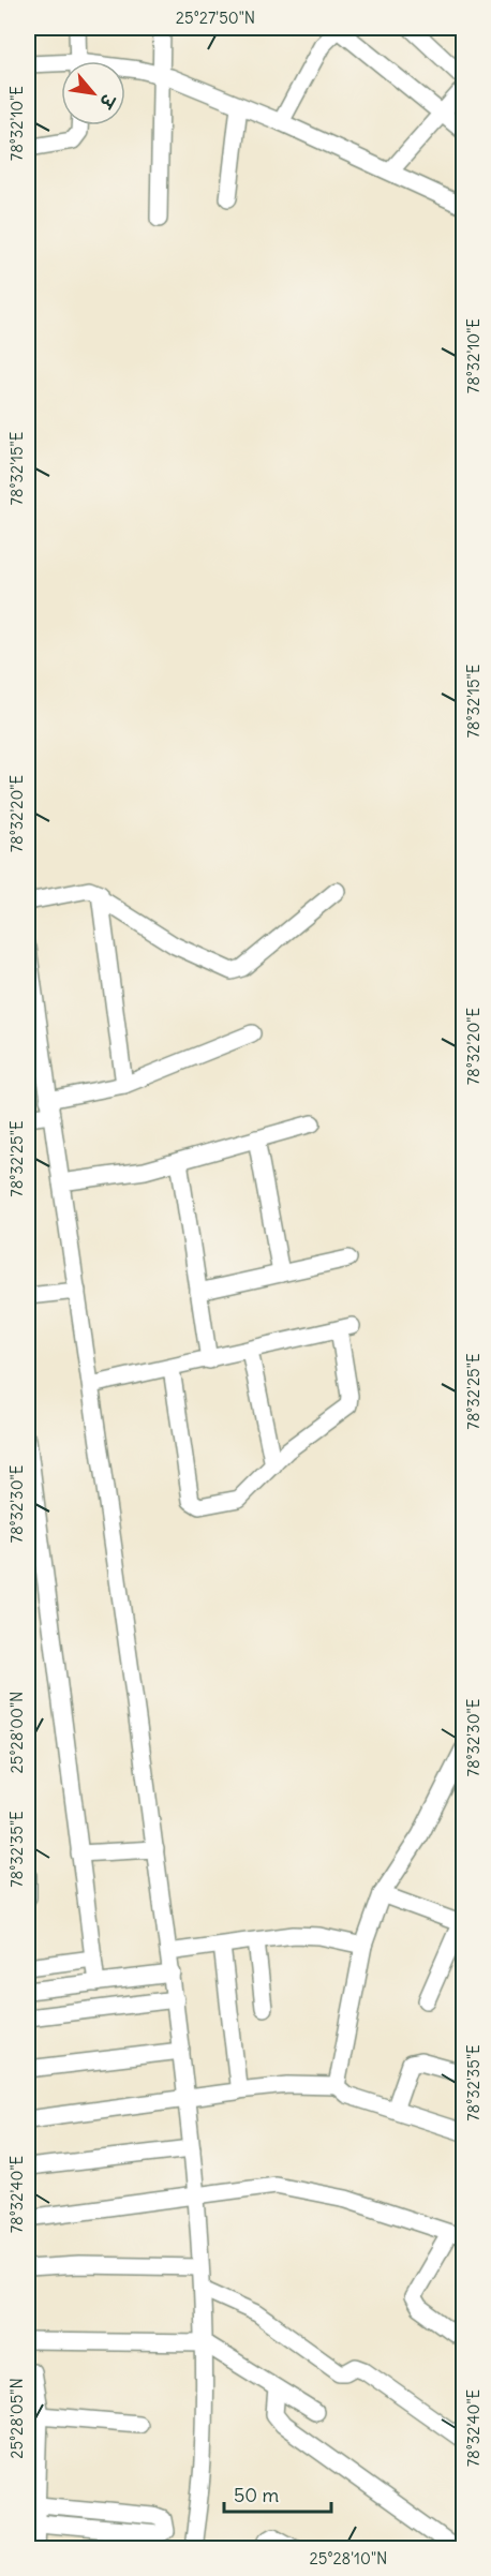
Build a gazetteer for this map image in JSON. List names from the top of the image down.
{
  "scale_bar": "50 m",
  "north": "bottom right",
  "coordinates": [
    "25°27'50\"N",
    "78°32'10\"E",
    "78°32'15\"E",
    "78°32'20\"E",
    "78°32'25\"E",
    "78°32'30\"E",
    "25°28'00\"N",
    "78°32'35\"E",
    "78°32'40\"E",
    "25°28'05\"N",
    "25°28'10\"N"
  ]
}
